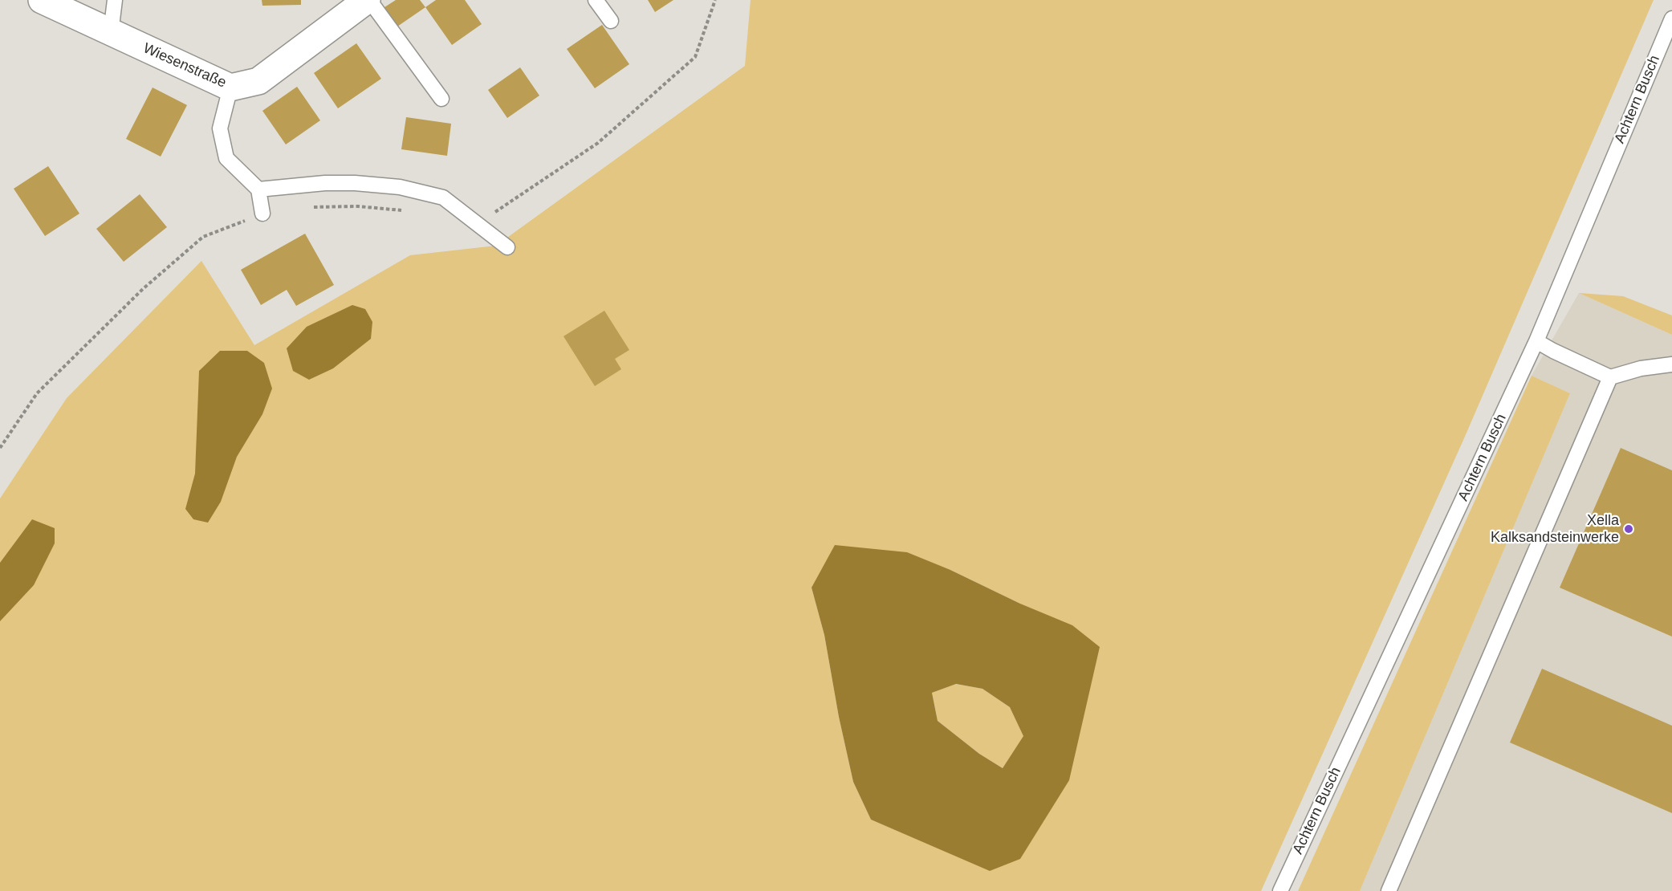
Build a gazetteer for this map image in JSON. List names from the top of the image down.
{
  "streets": {
    "street": ["Wiesenstraße"],
    "lane": ["Achtern Busch"]
  },
  "places": ["Xella Kalksandsteinwerke"]
}
